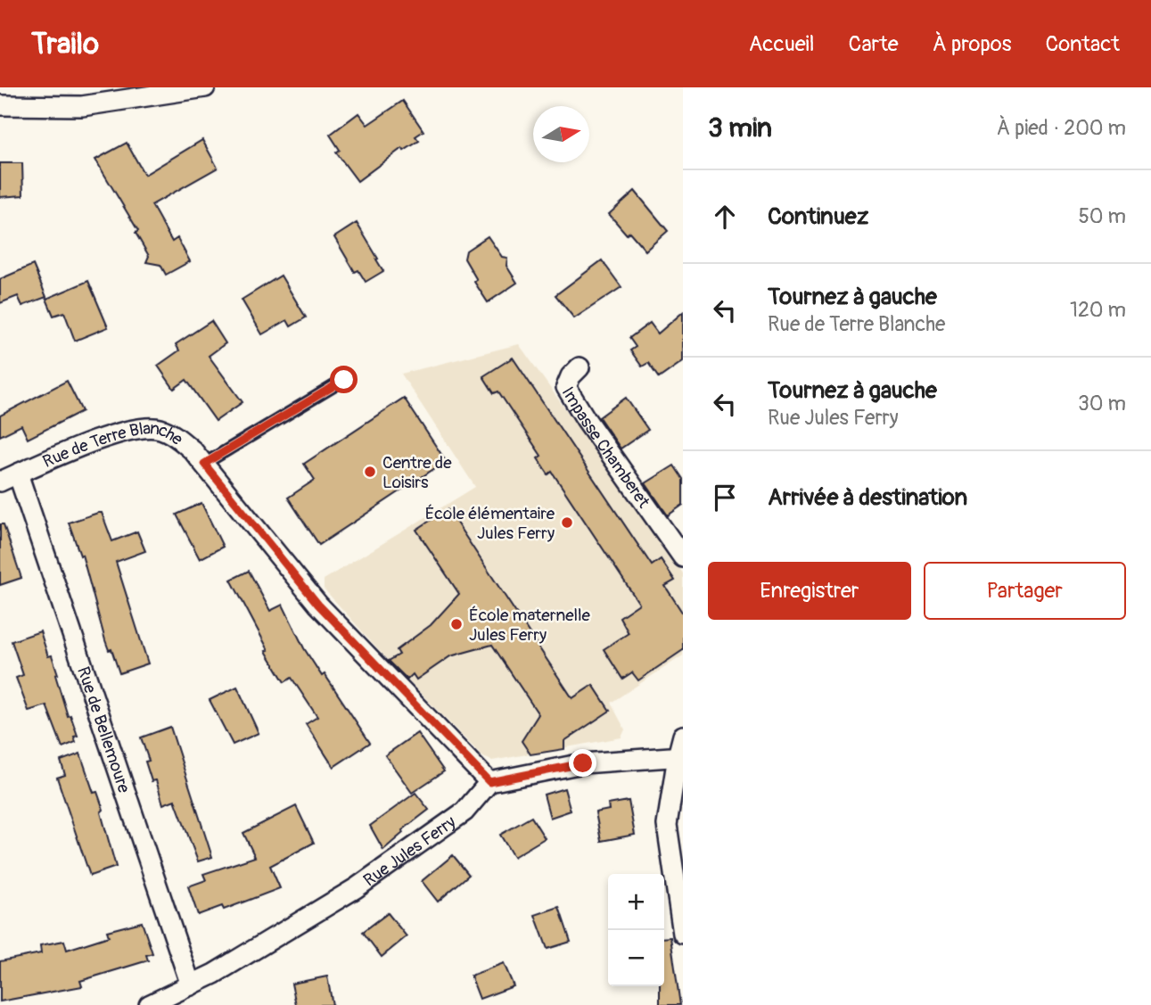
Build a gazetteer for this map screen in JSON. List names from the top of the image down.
{
  "streets": {
    "street": [
      "Impasse Chamberet",
      "Rue de Terre Blanche",
      "Rue de Bellemoure",
      "Rue Jules Ferry"
    ]
  },
  "crossings": [
    ["Rue de Terre Blanche", "Rue de Bellemoure"],
    ["Rue de Terre Blanche", "Rue Jules Ferry"],
    ["Rue de Bellemoure", "Rue Jules Ferry"]
  ],
  "places": ["Centre de Loisirs", "École élémentaire Jules Ferry", "École maternelle Jules Ferry"],
  "north": "right",
  "page": {
    "header": "Trailo",
    "nav": [
      "Accueil",
      "Carte",
      "À propos",
      "Contact"
    ],
    "heading": ["3 min", "À pied · 200 m"],
    "list": [
      ["Continuez", "50 m"],
      ["Tournez à gauche", "Rue de Terre Blanche", "120 m"],
      ["Tournez à gauche", "Rue Jules Ferry", "30 m"],
      "Arrivée à destination"
    ],
    "buttons": ["Enregistrer", "Partager"],
    "map_buttons": ["+", "−"]
  }
}
